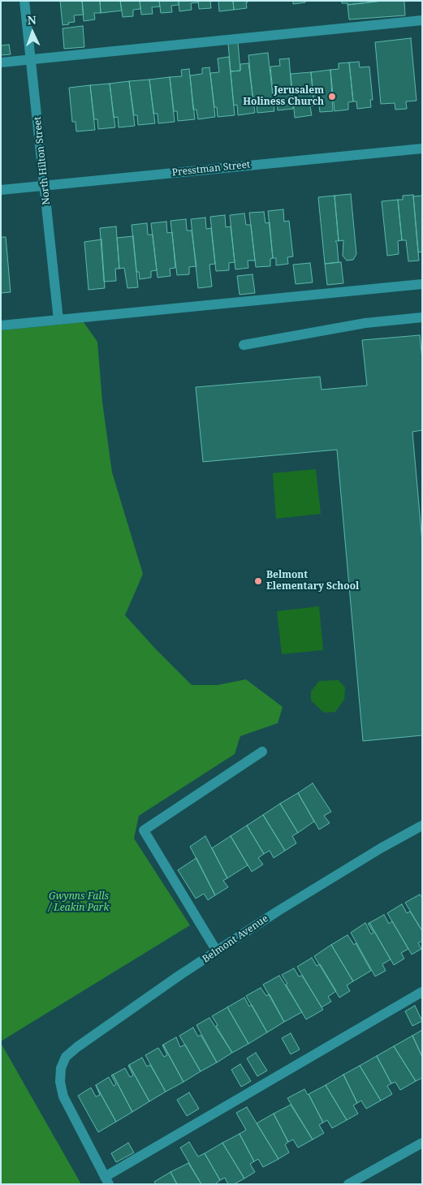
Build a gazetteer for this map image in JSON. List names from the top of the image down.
{
  "streets": {
    "street": ["North Hilton Street", "Presstman Street", "Belmont Avenue"]
  },
  "crossings": [
    ["North Hilton Street", "Presstman Street"]
  ],
  "parks": ["Gwynns Falls / Leakin Park"],
  "places": ["Jerusalem Holiness Church", "Belmont Elementary School"],
  "north": "top"
}
